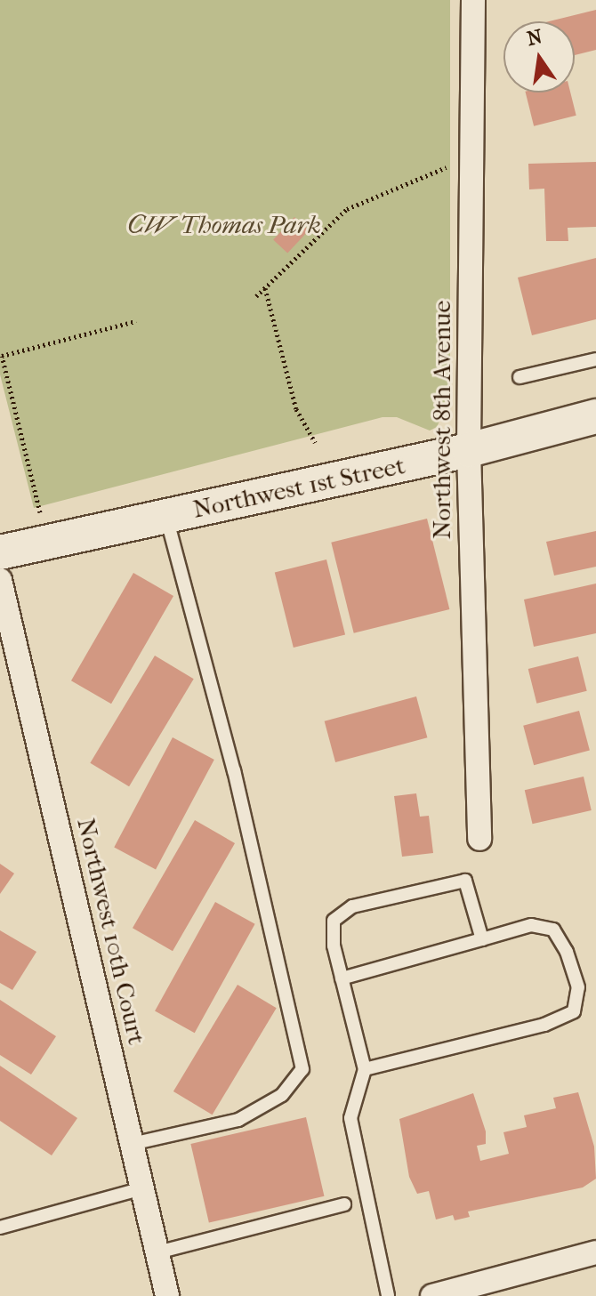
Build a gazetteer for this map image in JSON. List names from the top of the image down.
{
  "streets": {
    "street": ["Northwest 8th Avenue", "Northwest 1st Street", "Northwest 10th Court"]
  },
  "crossings": [
    ["Northwest 8th Avenue", "Northwest 1st Street"]
  ],
  "parks": ["CW Thomas Park"],
  "north": "top"
}
